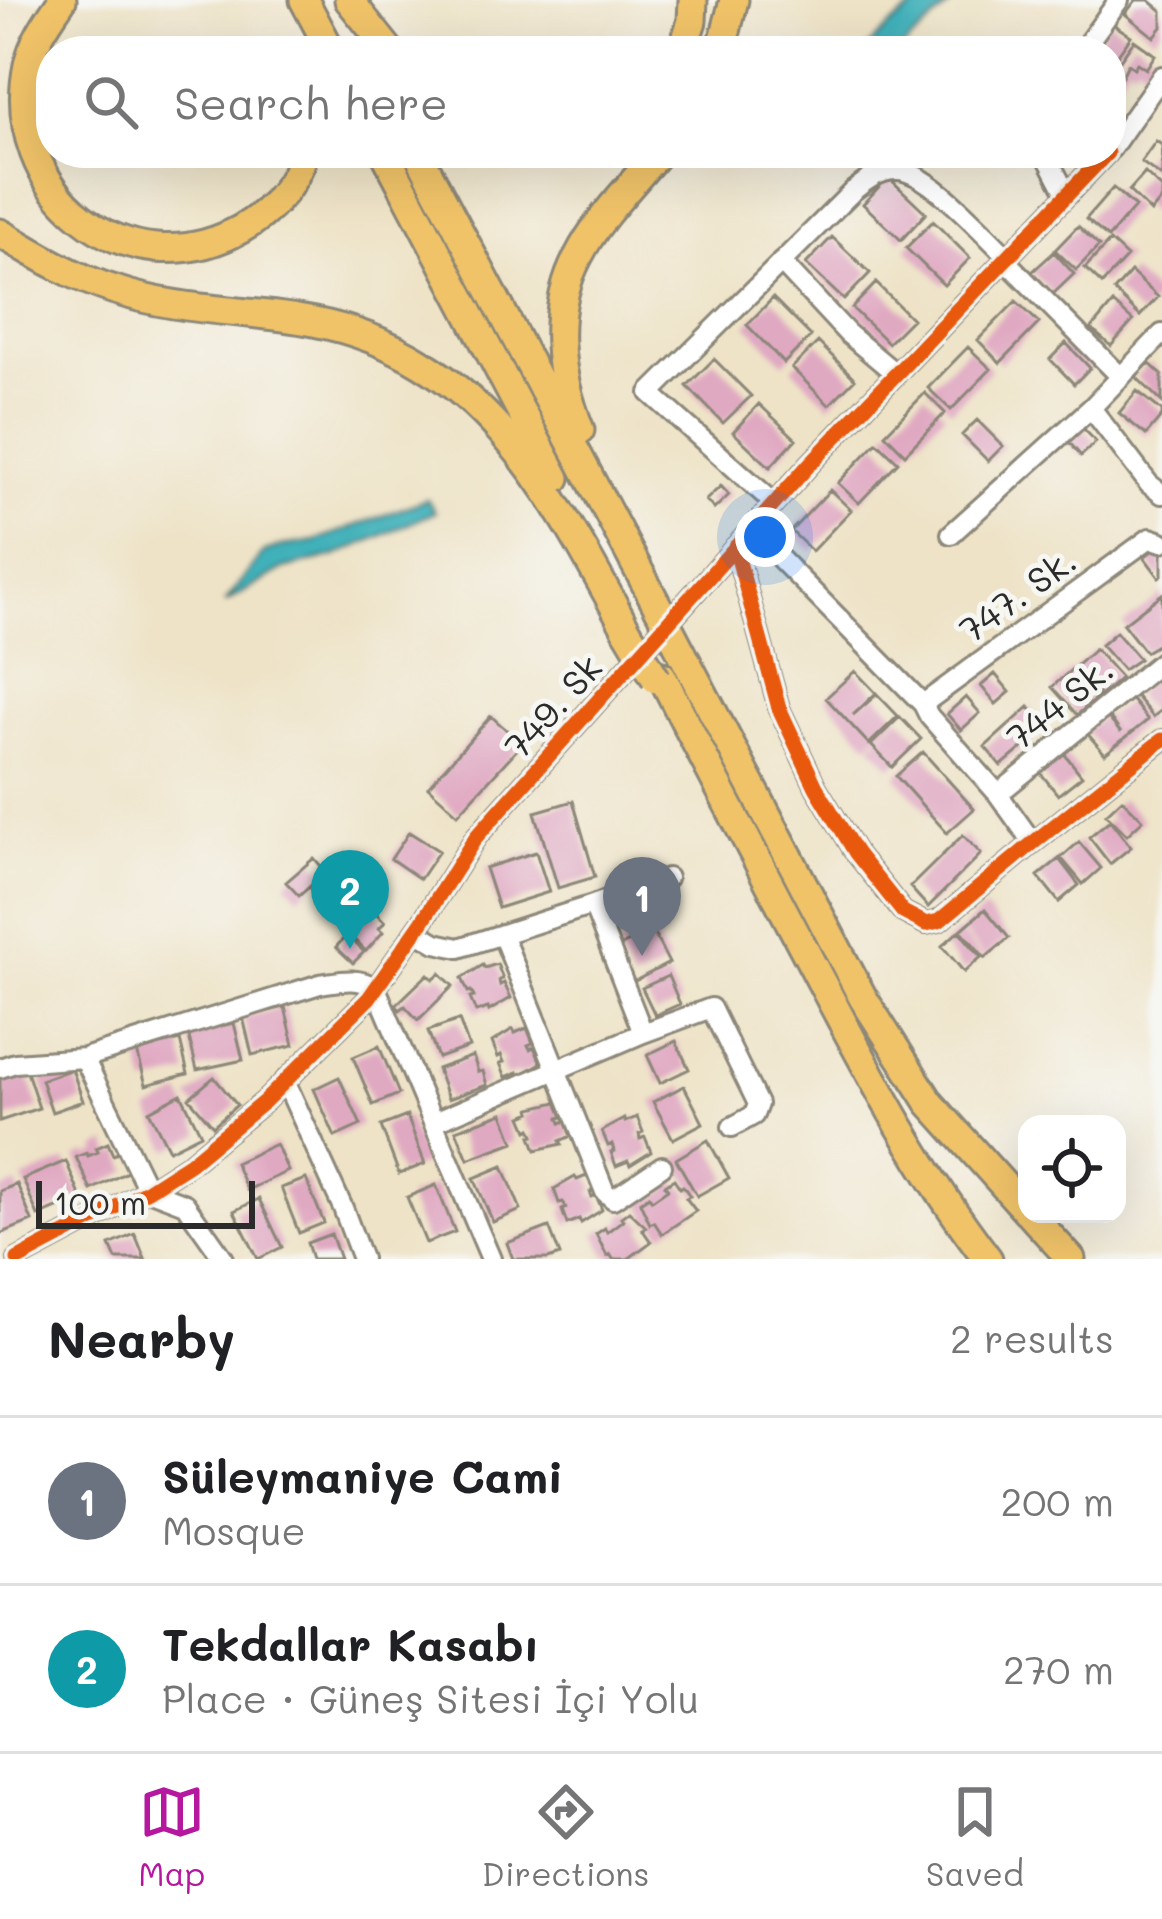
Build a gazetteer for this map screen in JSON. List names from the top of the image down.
{
  "streets": {
    "street": ["747. Sk.", "744 Sk.", "749. Sk"]
  },
  "scale_bar": "100 m",
  "page": {
    "search": "Search here",
    "pins": ["2", "1"],
    "scale": "100 m",
    "heading": ["Nearby", "2 results"],
    "list": [
      {
        "mark": "1",
        "name": "Süleymaniye Cami",
        "note": "Mosque",
        "value": "200 m"
      },
      {
        "mark": "2",
        "name": "Tekdallar Kasabı",
        "note": "Place · Güneş Sitesi İçi Yolu",
        "value": "270 m"
      }
    ],
    "nav": ["Map", "Directions", "Saved"]
  }
}
